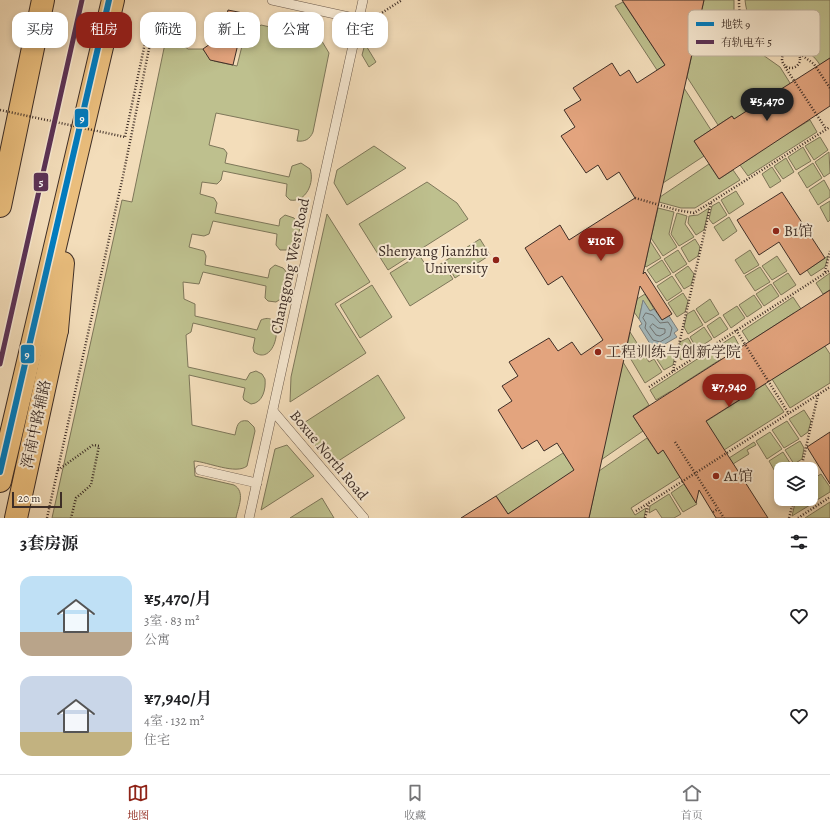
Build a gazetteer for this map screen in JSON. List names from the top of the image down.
{
  "streets": {
    "main road": ["浑南中路辅路"],
    "lane": ["Changgong West Road", "Boxue North Road"]
  },
  "crossings": [
    ["Changgong West Road", "Boxue North Road"]
  ],
  "places": [
    "B1馆",
    "Shenyang Jianzhu University",
    "工程训练与创新学院",
    "A1馆"
  ],
  "lines": ["metro line 9", "tram line 5"],
  "legend": ["地铁 9", "有轨电车 5"],
  "scale_bar": "20 m",
  "page": {
    "chip": [
      "买房",
      "租房",
      "筛选",
      "新上",
      "公寓",
      "住宅"
    ],
    "price": ["¥5,470", "¥10K", "¥7,940"],
    "scale": "20 m",
    "heading": "3套房源",
    "list": [
      {
        "name": "¥5,470/月",
        "note": "3室 · 83 m² · 公寓"
      },
      {
        "name": "¥7,940/月",
        "note": "4室 · 132 m² · 住宅"
      }
    ],
    "tabs": ["地图", "收藏", "首页"]
  }
}
